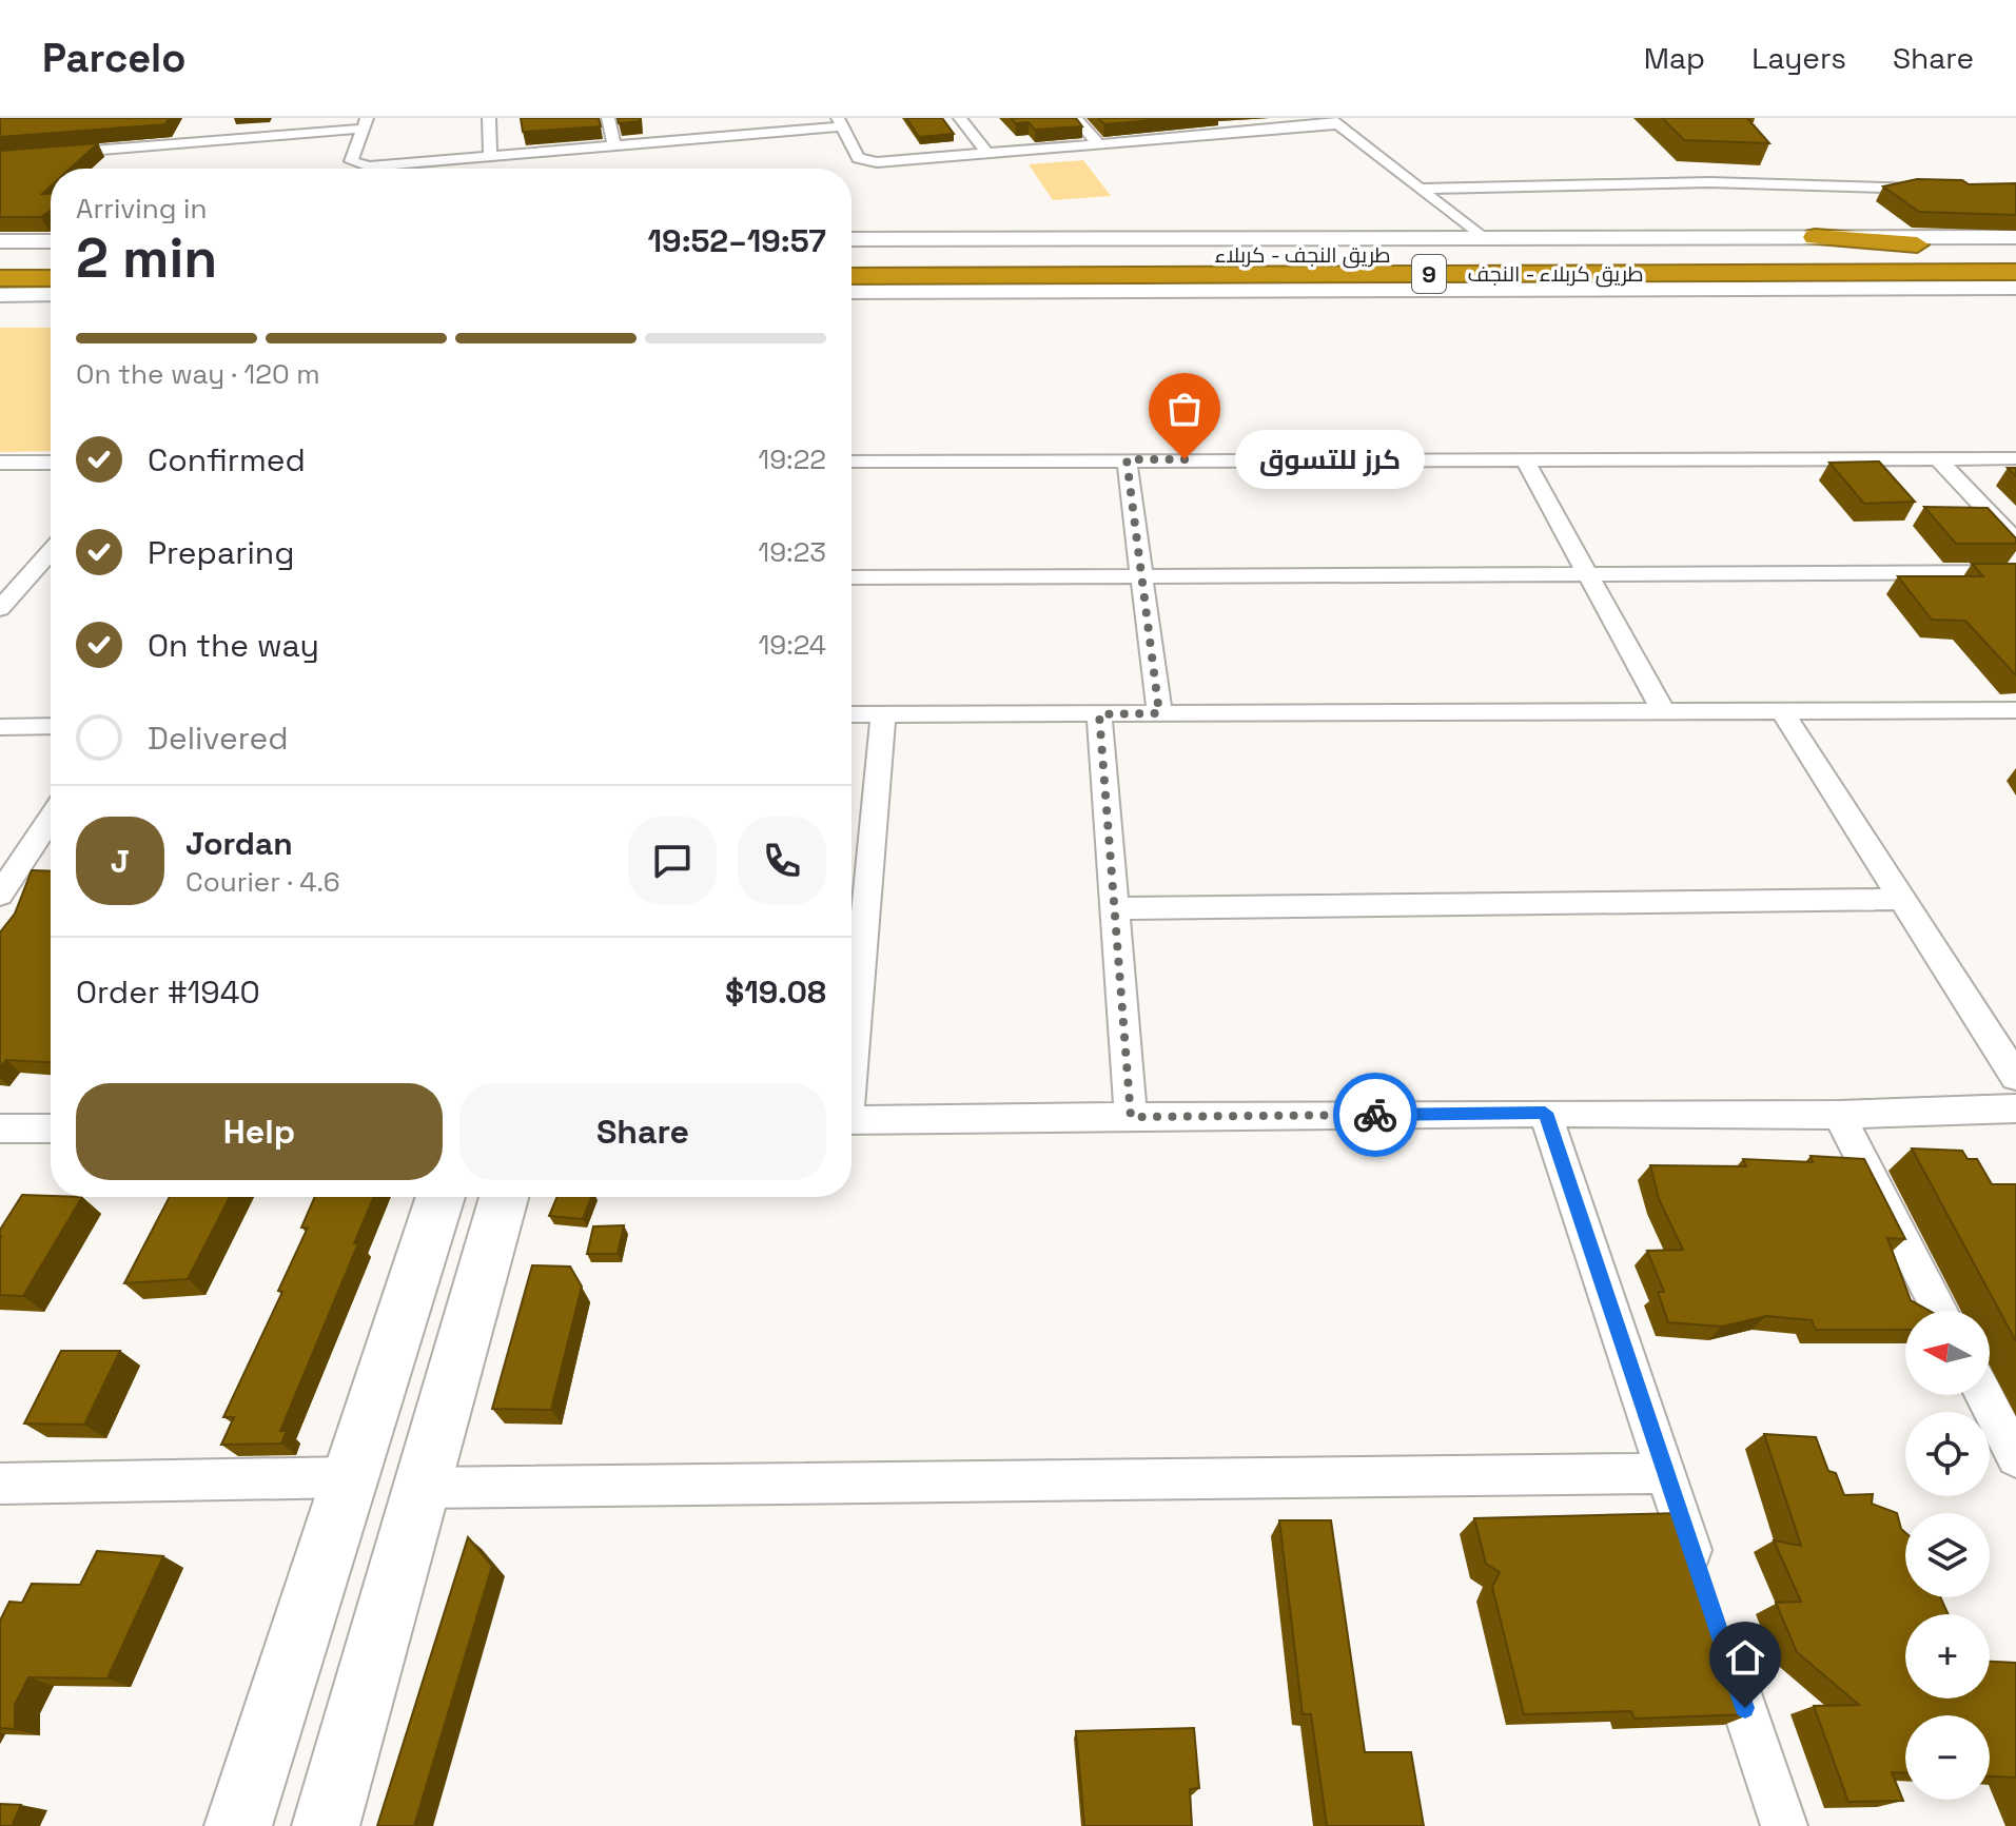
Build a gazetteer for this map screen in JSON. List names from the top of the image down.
{
  "streets": {
    "highway": ["طريق النجف - کربلاء", "9", "طريق کربلاء - النجف"]
  },
  "places": ["كرز للتسوق"],
  "north": "left",
  "page": {
    "header": "Parcelo",
    "nav": ["Map", "Layers", "Share"],
    "heading": ["2 min", "Arriving in", "19:52–19:57"],
    "panel": [
      "Jordan",
      "Courier · 4.6",
      "Order #1940",
      "$19.08"
    ],
    "bar": "On the way · 120 m",
    "list": [
      ["Confirmed", "19:22"],
      ["Preparing", "19:23"],
      ["On the way", "19:24"],
      "Delivered"
    ],
    "bubble": "كرز للتسوق",
    "round": "J",
    "buttons": ["Help", "Share"],
    "map_buttons": ["+", "−"]
  }
}
